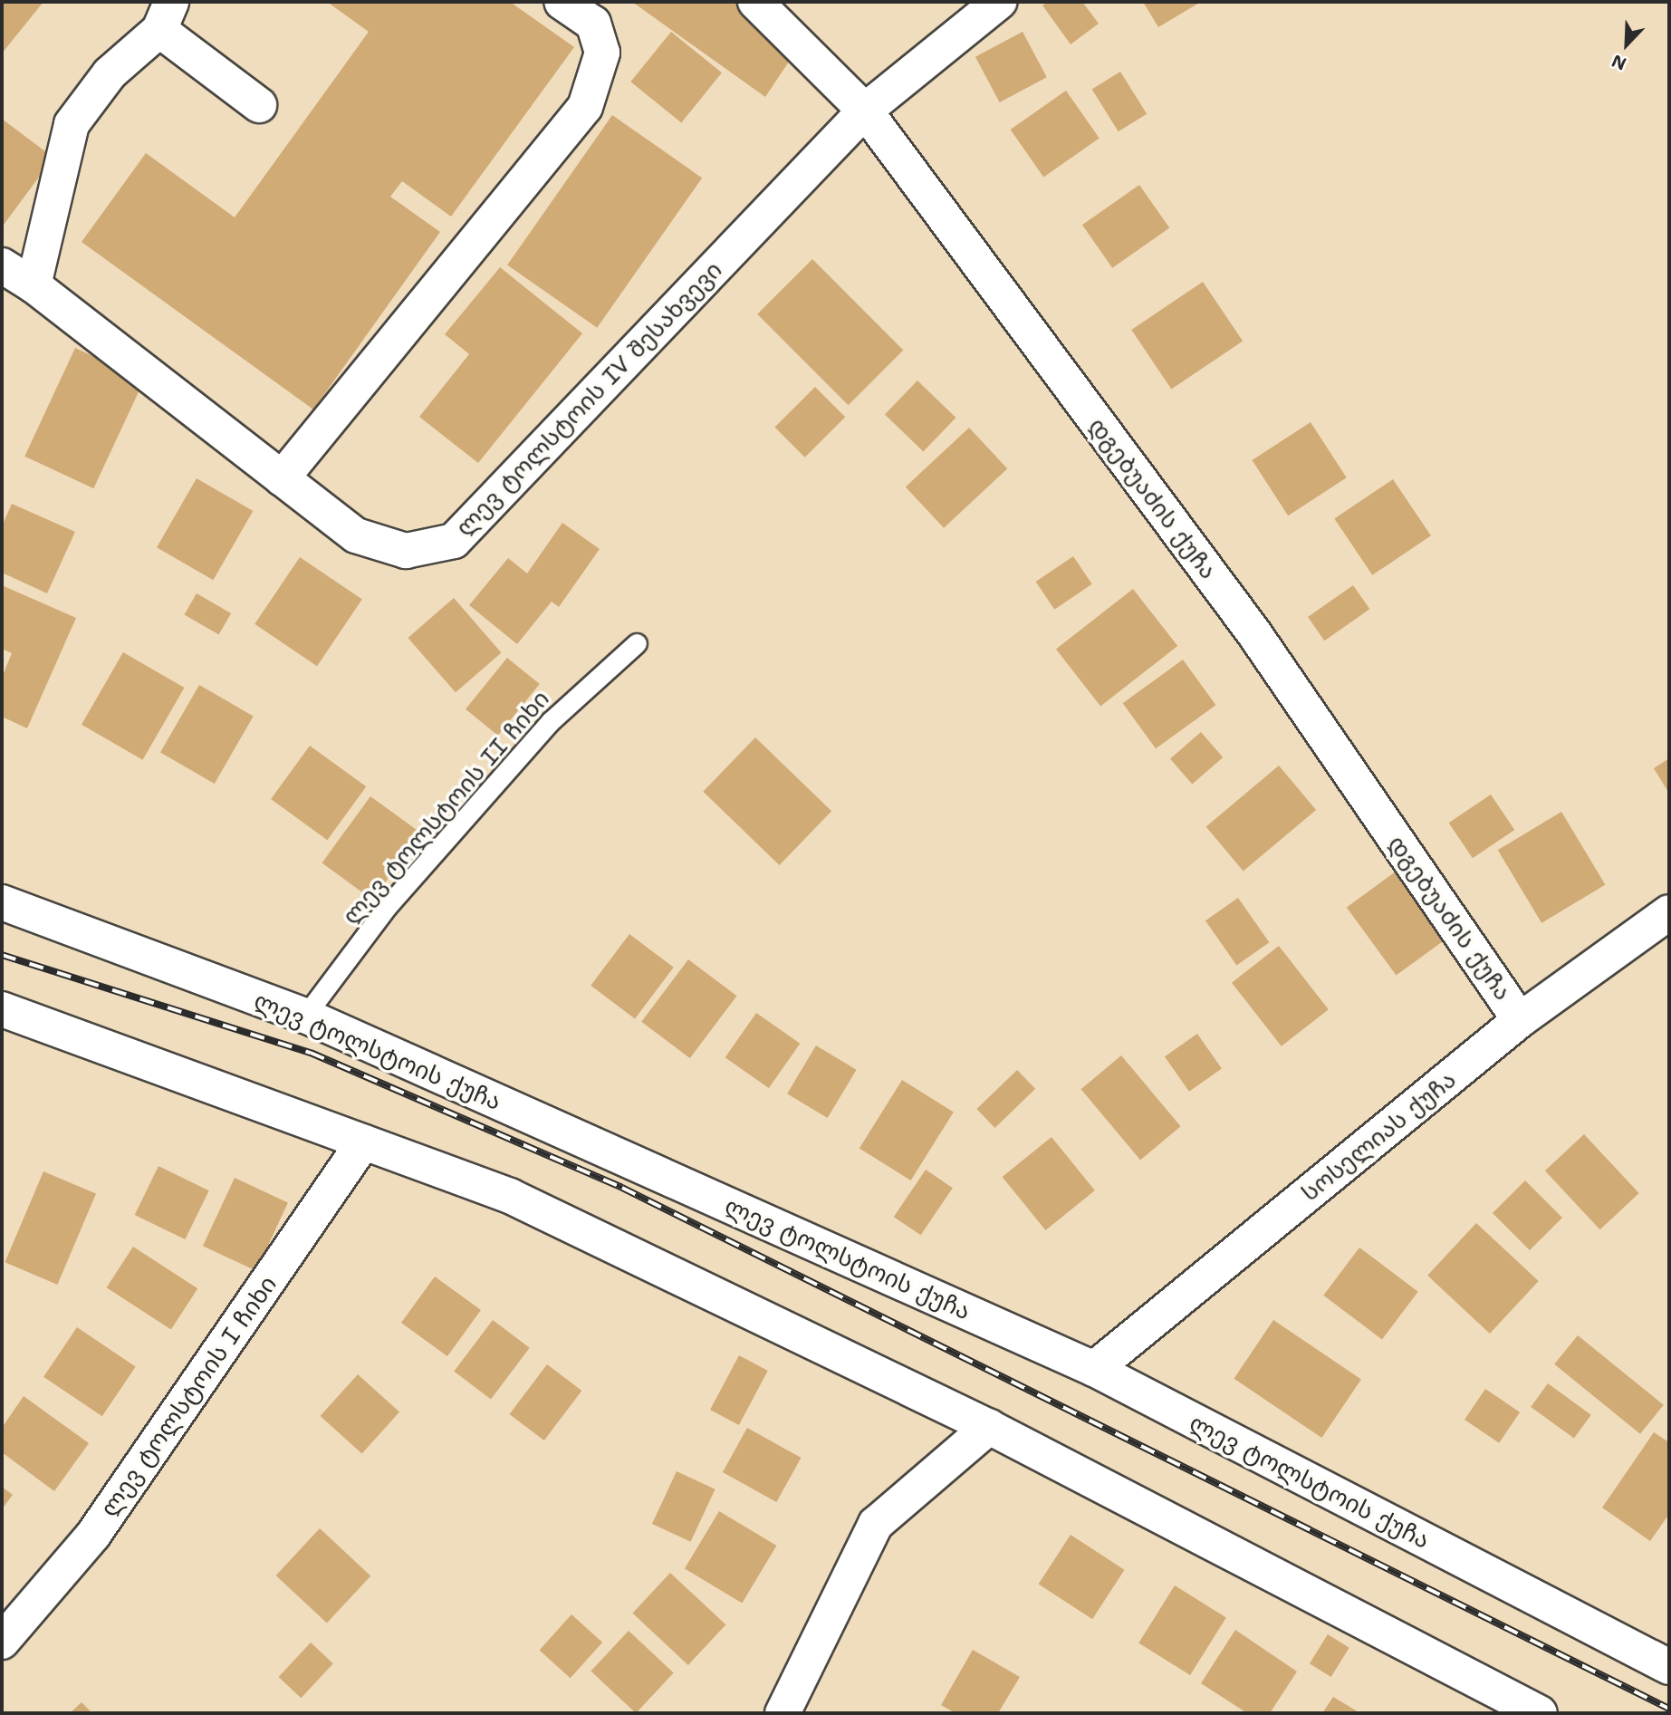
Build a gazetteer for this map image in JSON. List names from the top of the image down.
{
  "streets": {
    "street": [
      "ლევ ტოლსტოის IV შესახვევი",
      "დგებუაძის ქუჩა",
      "ლევ ტოლსტოის ქუჩა",
      "სოსელიას ქუჩა",
      "ლევ ტოლსტოის I ჩიხი"
    ],
    "lane": ["ლევ ტოლსტოის II ჩიხი"]
  },
  "crossings": [
    ["ლევ ტოლსტოის IV შესახვევი", "დგებუაძის ქუჩა"],
    ["დგებუაძის ქუჩა", "სოსელიას ქუჩა"],
    ["ლევ ტოლსტოის II ჩიხი", "ლევ ტოლსტოის ქუჩა"],
    ["ლევ ტოლსტოის ქუჩა", "სოსელიას ქუჩა"]
  ],
  "north": "bottom left"
}
